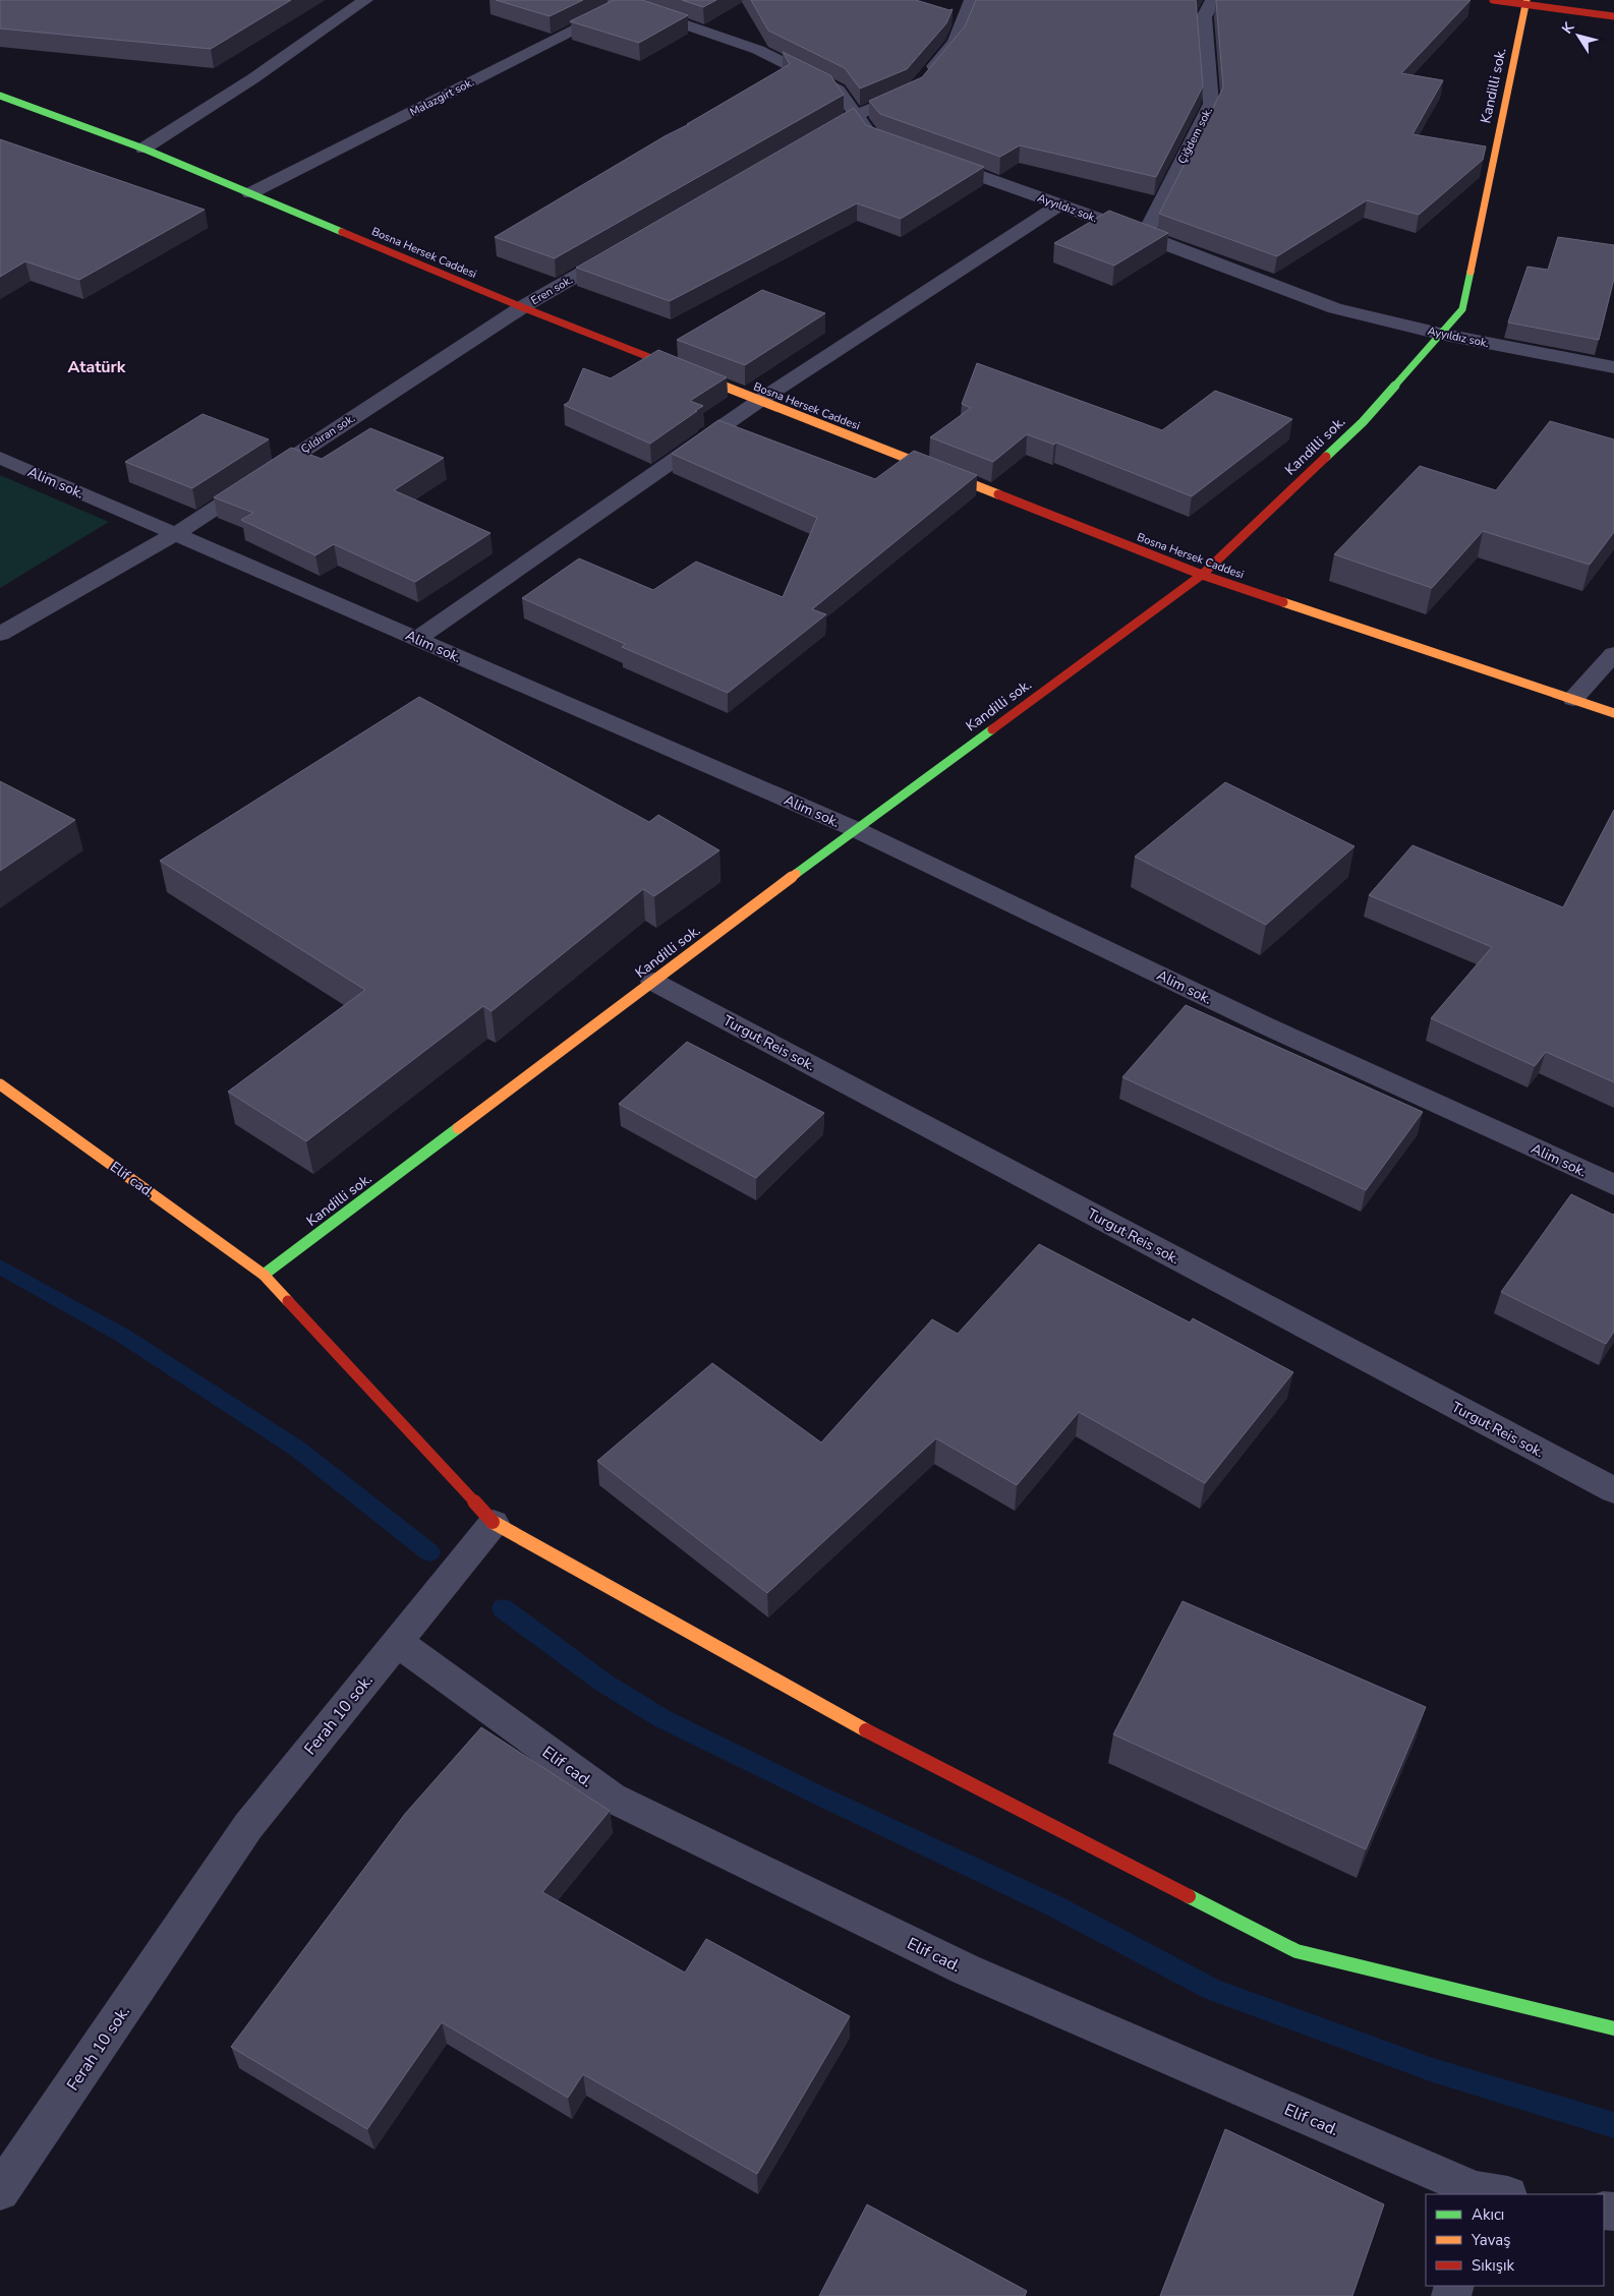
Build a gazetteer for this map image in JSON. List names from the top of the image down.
{
  "streets": {
    "street": [
      "Kandilli sok.",
      "Malazgirt sok.",
      "Çiğdem sok.",
      "Ayyıldız sok.",
      "Bosna Hersek Caddesi",
      "Eren sok.",
      "Çıldıran sok.",
      "Alim sok.",
      "Turgut Reis sok.",
      "Elif cad.",
      "Ferah 10 sok."
    ]
  },
  "crossings": [
    ["Kandilli sok.", "Ayyıldız sok."],
    ["Kandilli sok.", "Bosna Hersek Caddesi"],
    ["Kandilli sok.", "Alim sok."],
    ["Kandilli sok.", "Turgut Reis sok."],
    ["Kandilli sok.", "Elif cad."],
    ["Malazgirt sok.", "Bosna Hersek Caddesi"],
    ["Çiğdem sok.", "Ayyıldız sok."],
    ["Bosna Hersek Caddesi", "Eren sok."],
    ["Bosna Hersek Caddesi", "Çıldıran sok."],
    ["Eren sok.", "Çıldıran sok."],
    ["Çıldıran sok.", "Alim sok."],
    ["Elif cad.", "Ferah 10 sok."]
  ],
  "districts": ["Atatürk"],
  "legend": ["Akıcı", "Yavaş", "Sıkışık"],
  "north": "top left"
}
